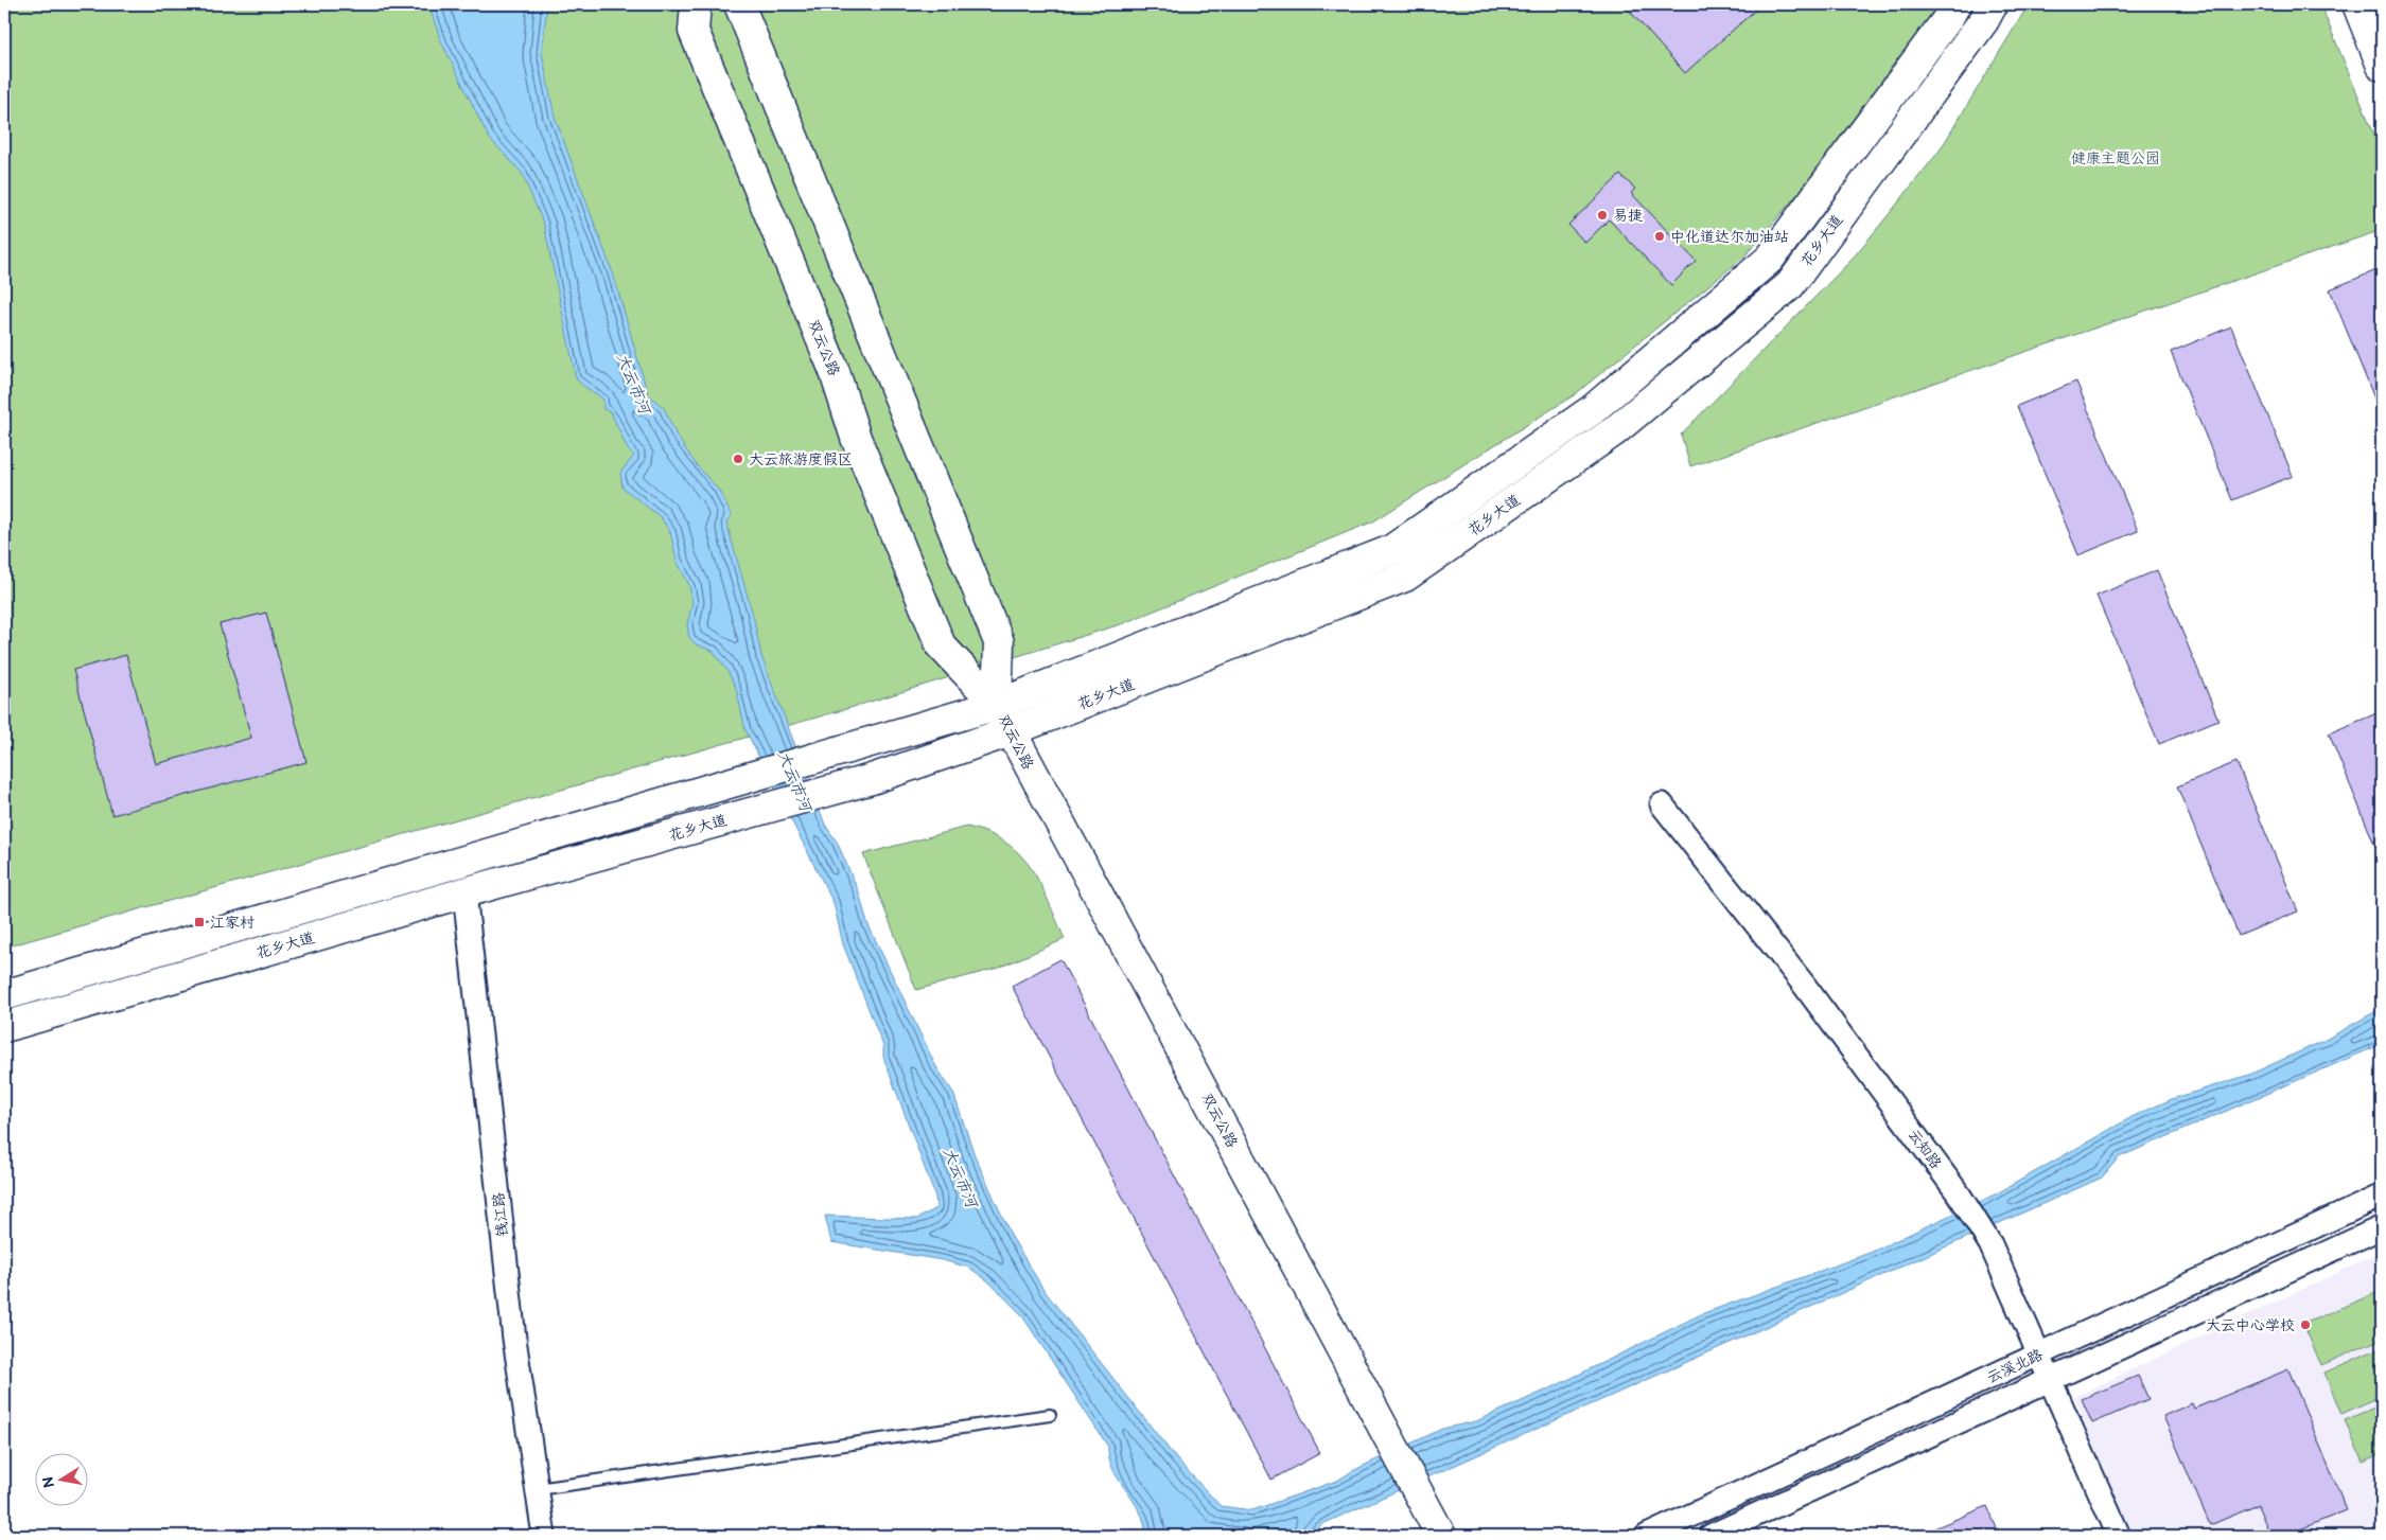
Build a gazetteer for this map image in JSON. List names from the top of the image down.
{
  "streets": {
    "main road": ["花乡大道", "双云公路"],
    "street": ["云知路", "钱江路", "云溪北路"]
  },
  "crossings": [
    ["花乡大道", "双云公路"],
    ["花乡大道", "钱江路"],
    ["云知路", "云溪北路"]
  ],
  "water": ["大云市河"],
  "parks": ["健康主题公园"],
  "places": {
    "other": [
      "易捷",
      "中化道达尔加油站",
      "大云旅游度假区",
      "大云中心学校"
    ],
    "transit": ["江家村"]
  },
  "north": "left"
}
